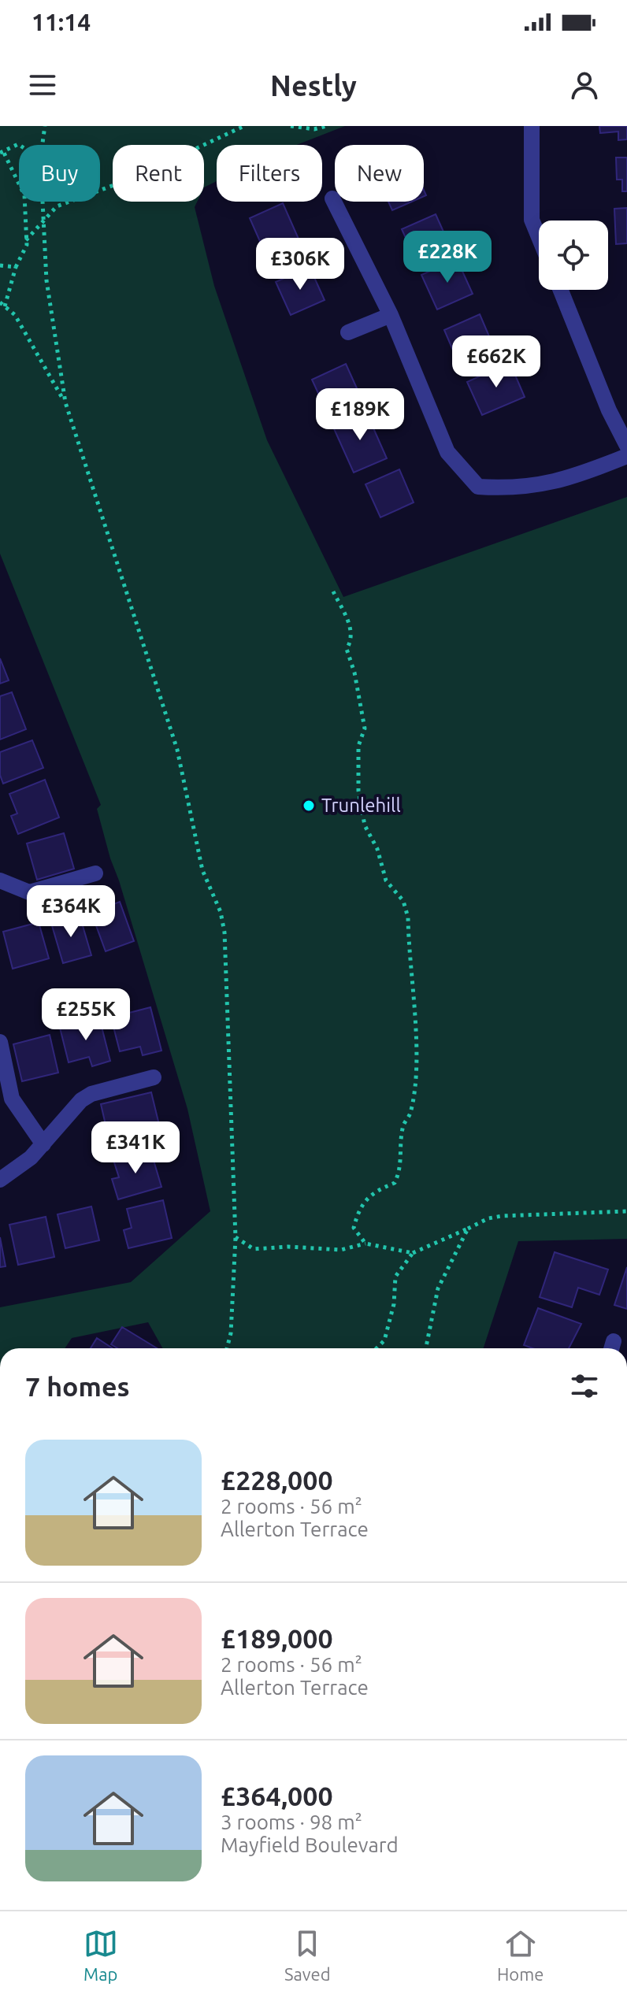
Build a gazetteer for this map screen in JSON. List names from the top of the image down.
{
  "places": ["Trunlehill"],
  "page": {
    "status": "11:14",
    "header": "Nestly",
    "chip": [
      "Buy",
      "Rent",
      "Filters",
      "New"
    ],
    "price": [
      "£228K",
      "£306K",
      "£662K",
      "£189K",
      "£364K",
      "£255K",
      "£341K"
    ],
    "heading": "7 homes",
    "list": [
      {
        "name": "£228,000",
        "note": "2 rooms · 56 m² · Allerton Terrace"
      },
      {
        "name": "£189,000",
        "note": "2 rooms · 56 m² · Allerton Terrace"
      },
      {
        "name": "£364,000",
        "note": "3 rooms · 98 m² · Mayfield Boulevard"
      }
    ],
    "tabs": ["Map", "Saved", "Home"]
  }
}
